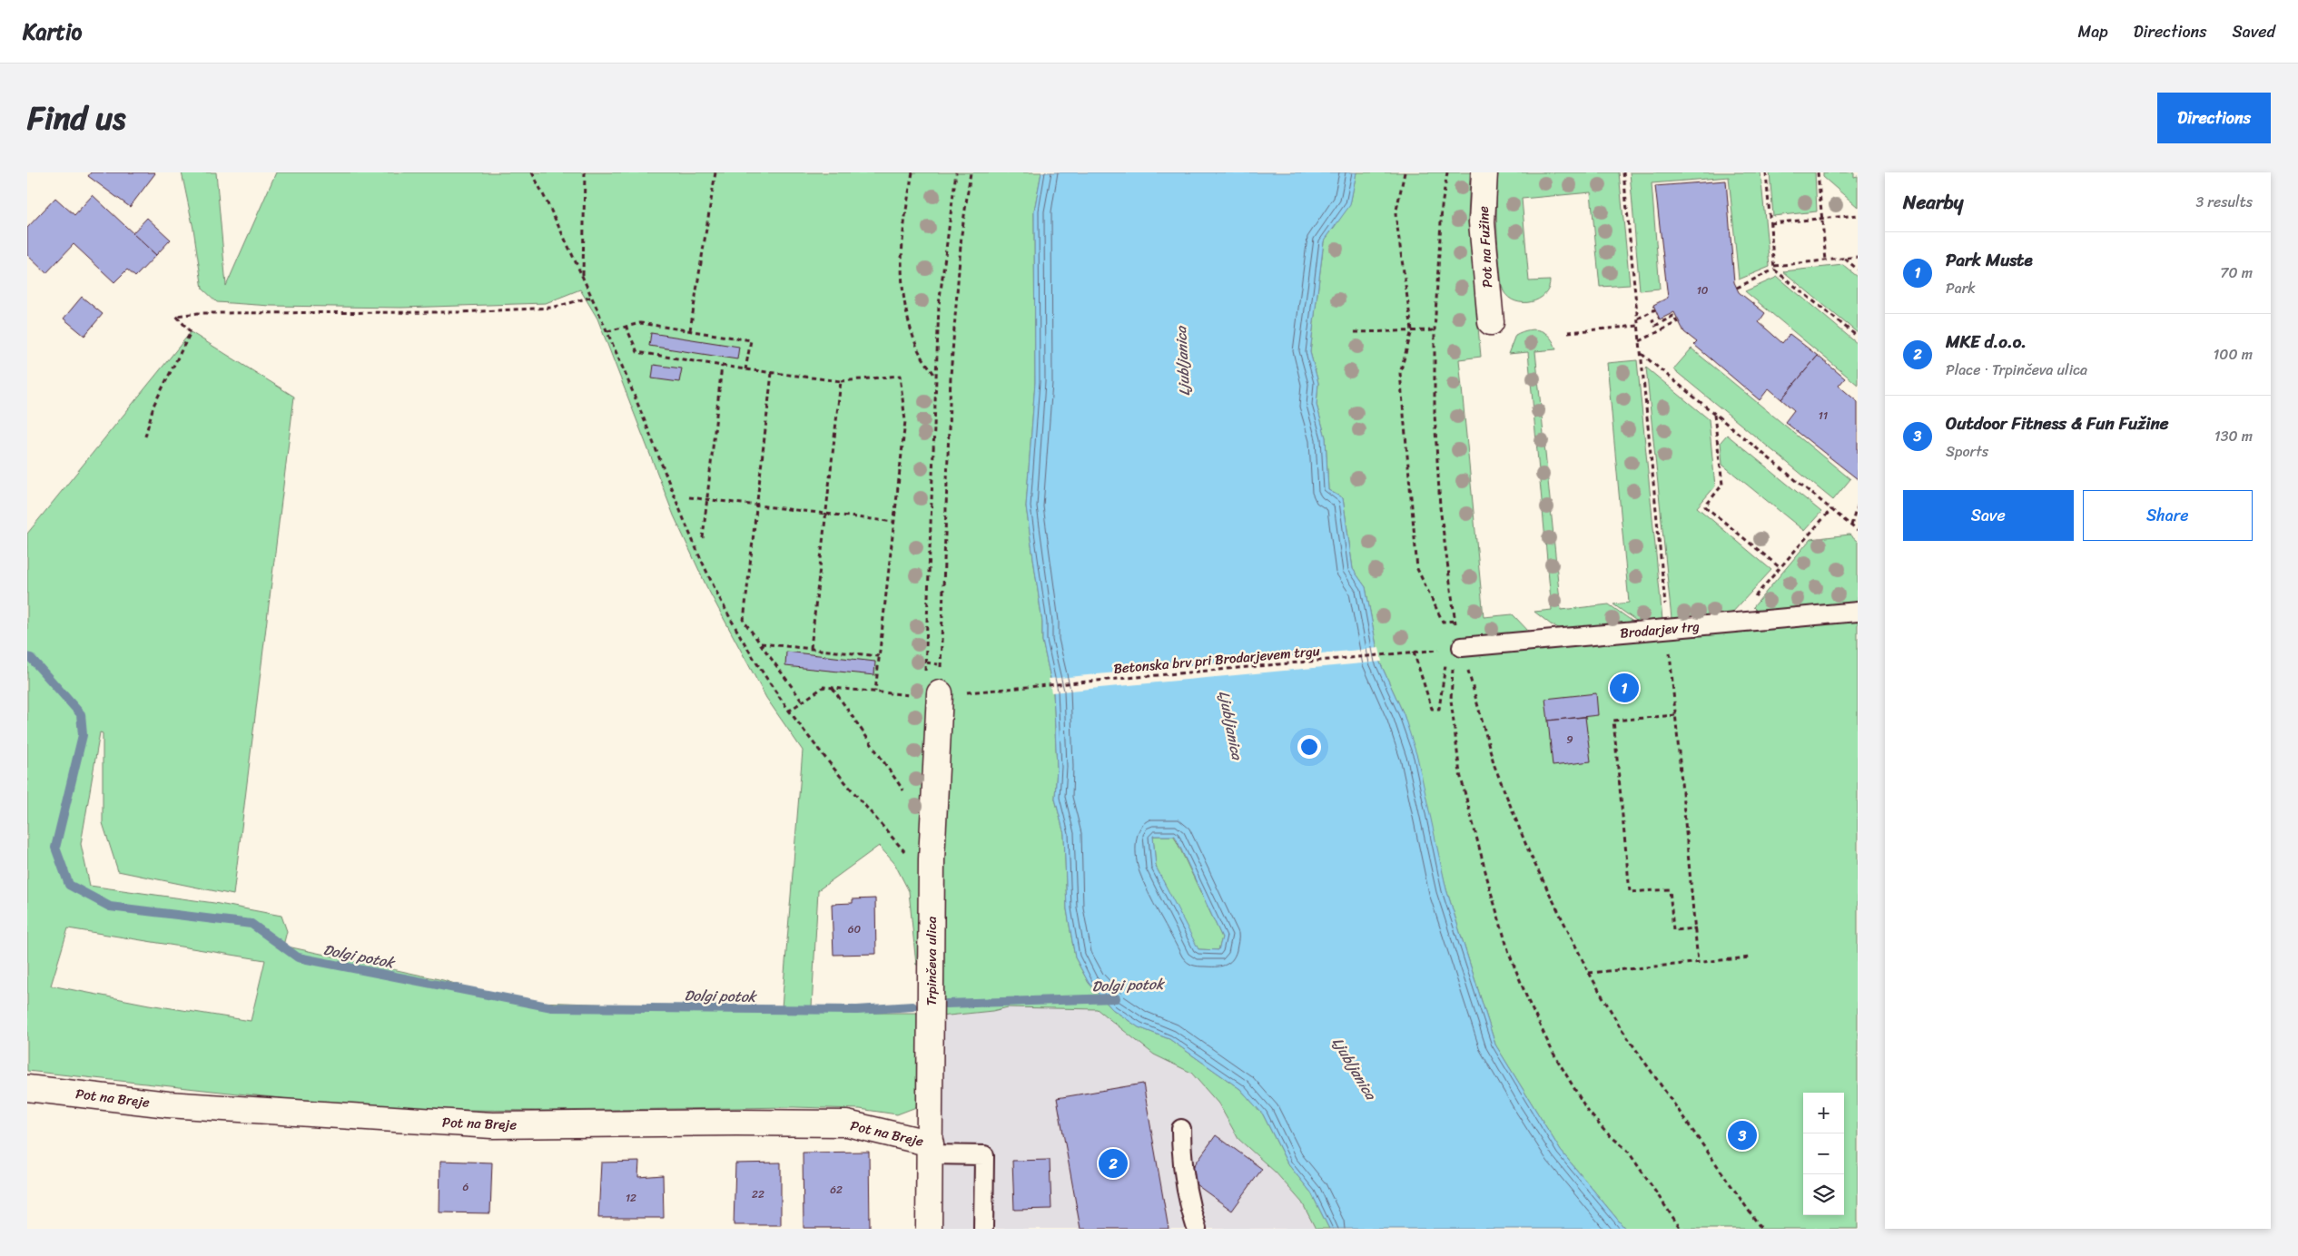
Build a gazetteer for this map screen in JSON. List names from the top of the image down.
{
  "streets": {
    "street": ["Pot na Fužine", "Trpinčeva ulica", "Pot na Breje"],
    "lane": ["Brodarjev trg"],
    "path": ["Betonska brv pri Brodarjevem trgu"]
  },
  "crossings": [
    ["Brodarjev trg", "Betonska brv pri Brodarjevem trgu"],
    ["Betonska brv pri Brodarjevem trgu", "Trpinčeva ulica"],
    ["Trpinčeva ulica", "Pot na Breje"]
  ],
  "water": ["Ljubljanica", "Dolgi potok"],
  "house_numbers": [
    "10",
    "11",
    "9",
    "60",
    "6",
    "62",
    "22",
    "12"
  ],
  "page": {
    "header": "Kartio",
    "nav": ["Map", "Directions", "Saved"],
    "title": "Find us",
    "buttons": [
      "Directions",
      ["Save", "Share"]
    ],
    "heading": ["Nearby", "3 results"],
    "list": [
      {
        "mark": "1",
        "name": "Park Muste",
        "note": "Park",
        "value": "70 m"
      },
      {
        "mark": "2",
        "name": "MKE d.o.o.",
        "note": "Place · Trpinčeva ulica",
        "value": "100 m"
      },
      {
        "mark": "3",
        "name": "Outdoor Fitness & Fun Fužine",
        "note": "Sports",
        "value": "130 m"
      }
    ],
    "pins": ["1", "3", "2"],
    "map_buttons": ["+", "−"]
  }
}
